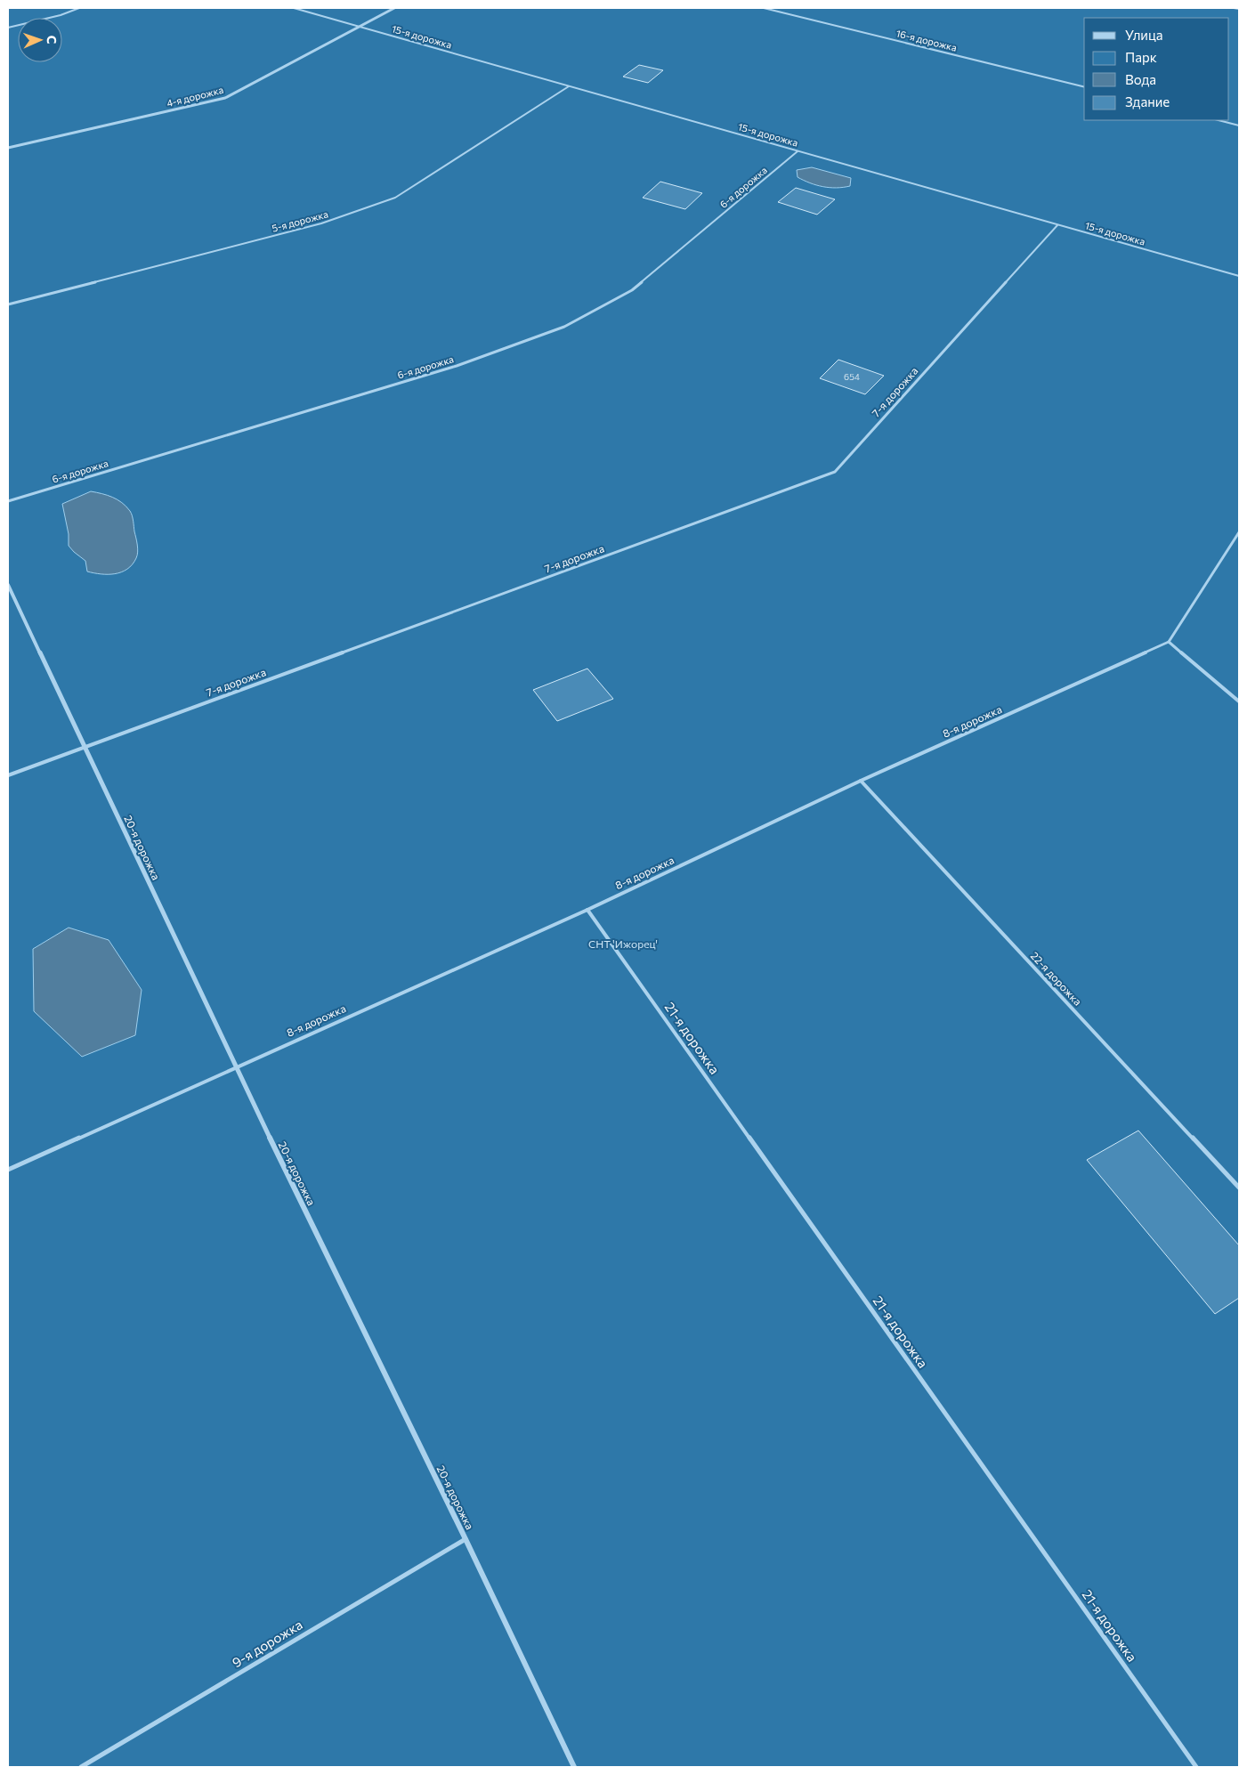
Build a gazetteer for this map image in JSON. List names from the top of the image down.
{
  "streets": {
    "street": ["4-я дорожка", "20-я дорожка"],
    "lane": [
      "15-я дорожка",
      "16-я дорожка",
      "6-я дорожка",
      "5-я дорожка",
      "7-я дорожка",
      "8-я дорожка",
      "22-я дорожка",
      "21-я дорожка",
      "9-я дорожка"
    ]
  },
  "crossings": [
    ["15-я дорожка", "4-я дорожка"],
    ["15-я дорожка", "6-я дорожка"],
    ["15-я дорожка", "5-я дорожка"],
    ["15-я дорожка", "7-я дорожка"],
    ["7-я дорожка", "20-я дорожка"],
    ["8-я дорожка", "20-я дорожка"],
    ["8-я дорожка", "22-я дорожка"],
    ["8-я дорожка", "21-я дорожка"],
    ["20-я дорожка", "9-я дорожка"]
  ],
  "parks": ["СНТ 'Ижорец'"],
  "house_numbers": ["654"],
  "legend": [
    "Улица",
    "Парк",
    "Вода",
    "Здание"
  ],
  "north": "right"
}
